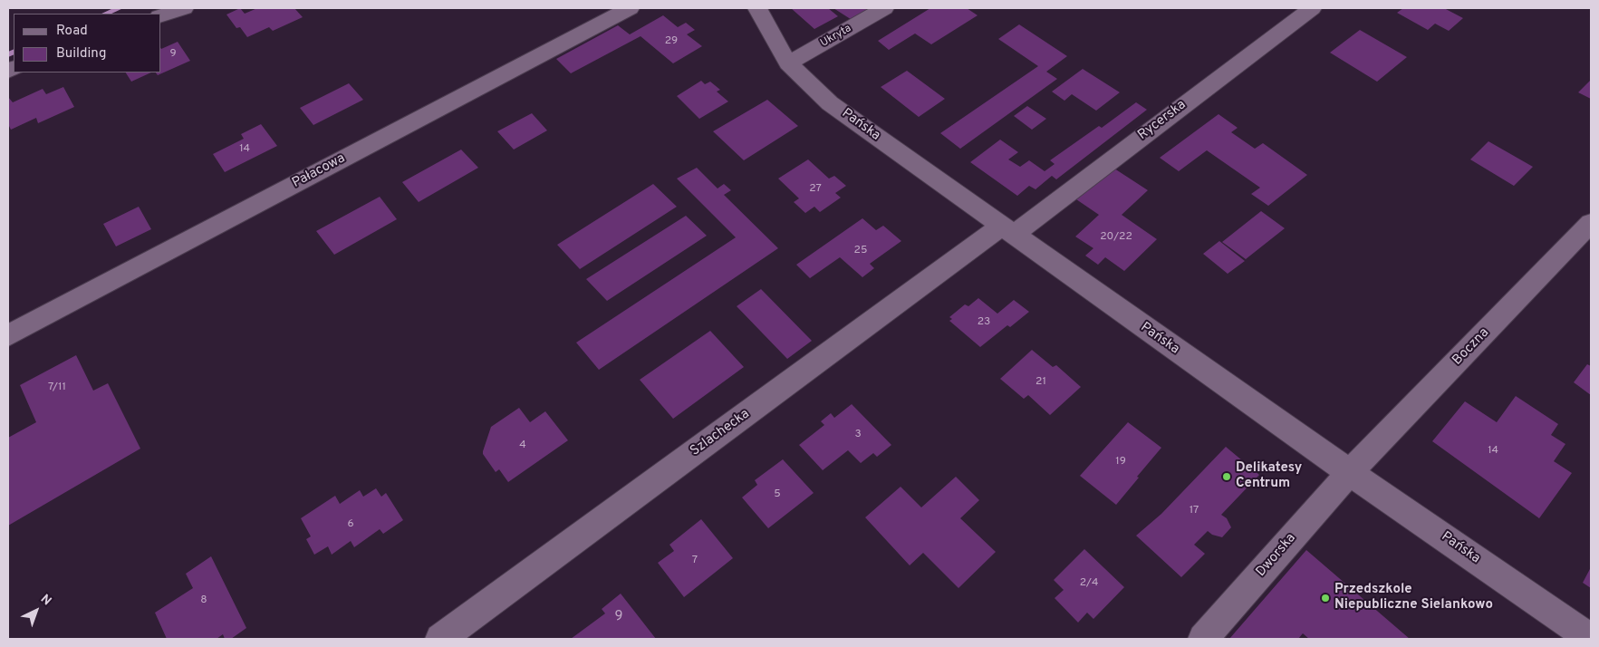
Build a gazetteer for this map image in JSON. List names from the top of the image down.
{
  "streets": {
    "street": [
      "Ukryta",
      "Rycerska",
      "Pańska",
      "Pałacowa",
      "Boczna",
      "Szlachecka",
      "Dworska"
    ]
  },
  "crossings": [
    ["Ukryta", "Pańska"],
    ["Rycerska", "Pańska"],
    ["Rycerska", "Szlachecka"],
    ["Pańska", "Boczna"],
    ["Pańska", "Szlachecka"],
    ["Pańska", "Dworska"],
    ["Boczna", "Dworska"]
  ],
  "places": ["Delikatesy Centrum", "Przedszkole Niepubliczne Sielankowo"],
  "house_numbers": [
    "29",
    "9",
    "14",
    "27",
    "20/22",
    "25",
    "23",
    "21",
    "7/11",
    "3",
    "4",
    "14",
    "19",
    "5",
    "17",
    "6",
    "7",
    "2/4",
    "8",
    "9"
  ],
  "legend": ["Road", "Building"],
  "north": "top right"
}
